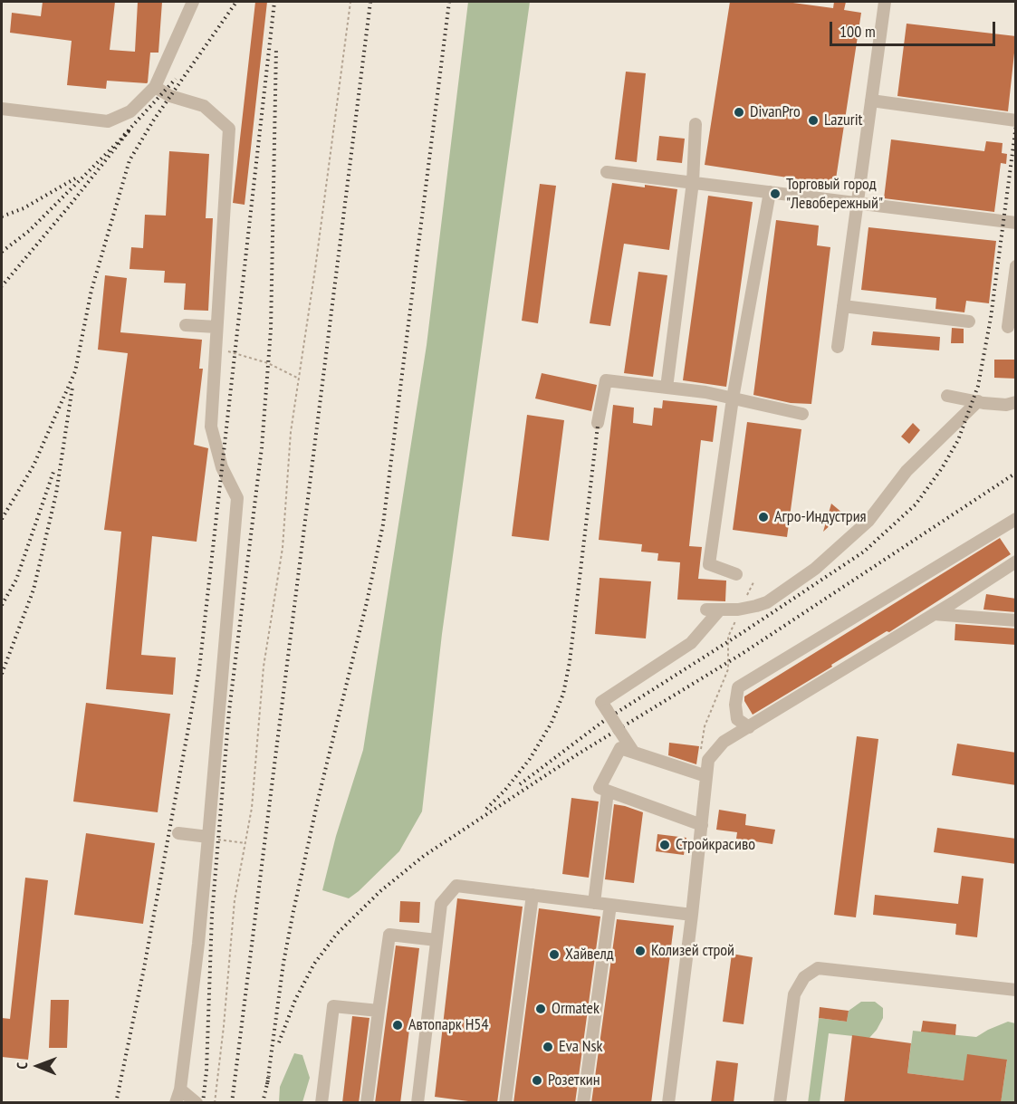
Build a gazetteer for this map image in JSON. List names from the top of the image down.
{
  "places": [
    "DivanPro",
    "Lazurit",
    "Торговый город \"Левобережный\"",
    "Агро-Индустрия",
    "Стройкрасиво",
    "Колизей строй",
    "Хайвелд",
    "Ormatek",
    "Автопарк Н54",
    "Eva Nsk",
    "Розеткин"
  ],
  "scale_bar": "100 m",
  "north": "left"
}
